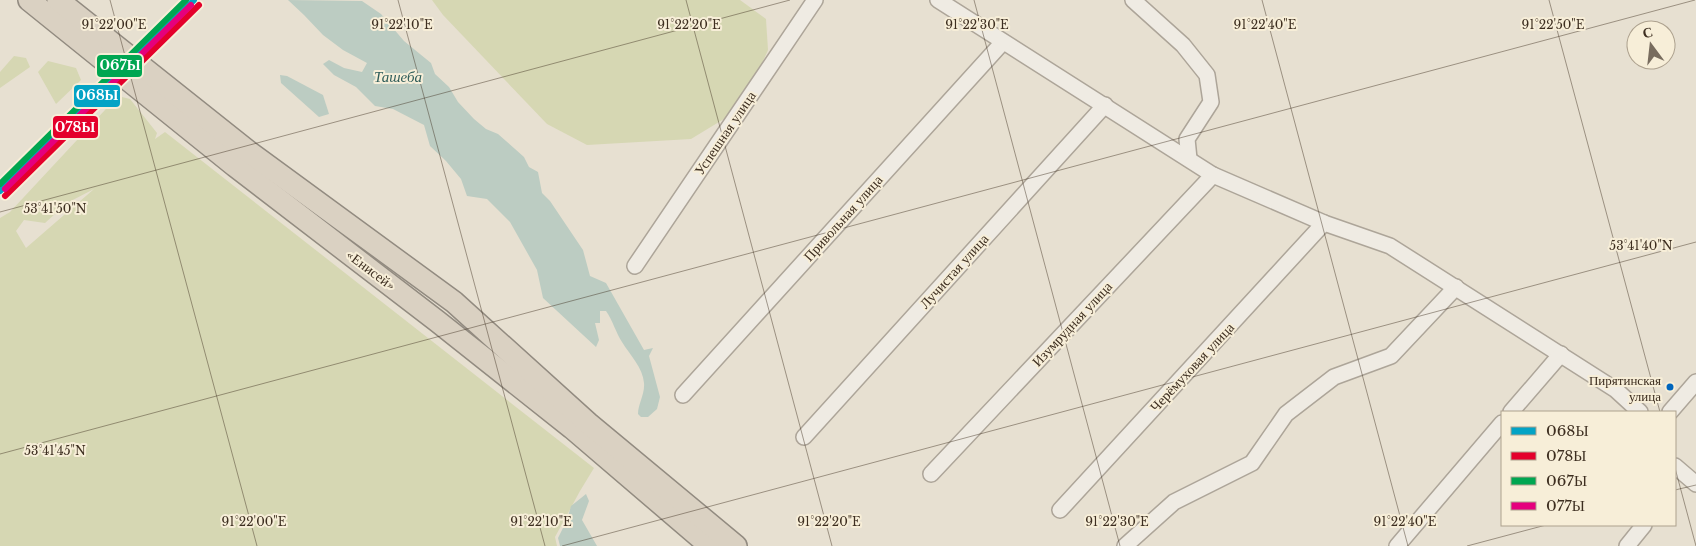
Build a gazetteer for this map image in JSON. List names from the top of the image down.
{
  "streets": {
    "highway": ["«Енисей»"],
    "street": [
      "Успешная улица",
      "Привольная улица",
      "Лучистая улица",
      "Изумрудная улица",
      "Черёмуховая улица"
    ]
  },
  "water": ["Ташеба"],
  "places": ["Пирятинская улица"],
  "lines": [
    "transit line 068Ы",
    "transit line 067Ы",
    "transit line 078Ы",
    "transit line 077Ы"
  ],
  "legend": [
    "068Ы",
    "078Ы",
    "067Ы",
    "077Ы"
  ],
  "north": "top",
  "coordinates": [
    "91°22'00\"E",
    "91°22'10\"E",
    "91°22'20\"E",
    "91°22'30\"E",
    "91°22'40\"E",
    "91°22'50\"E",
    "53°41'50\"N",
    "53°41'40\"N",
    "53°41'45\"N"
  ]
}
